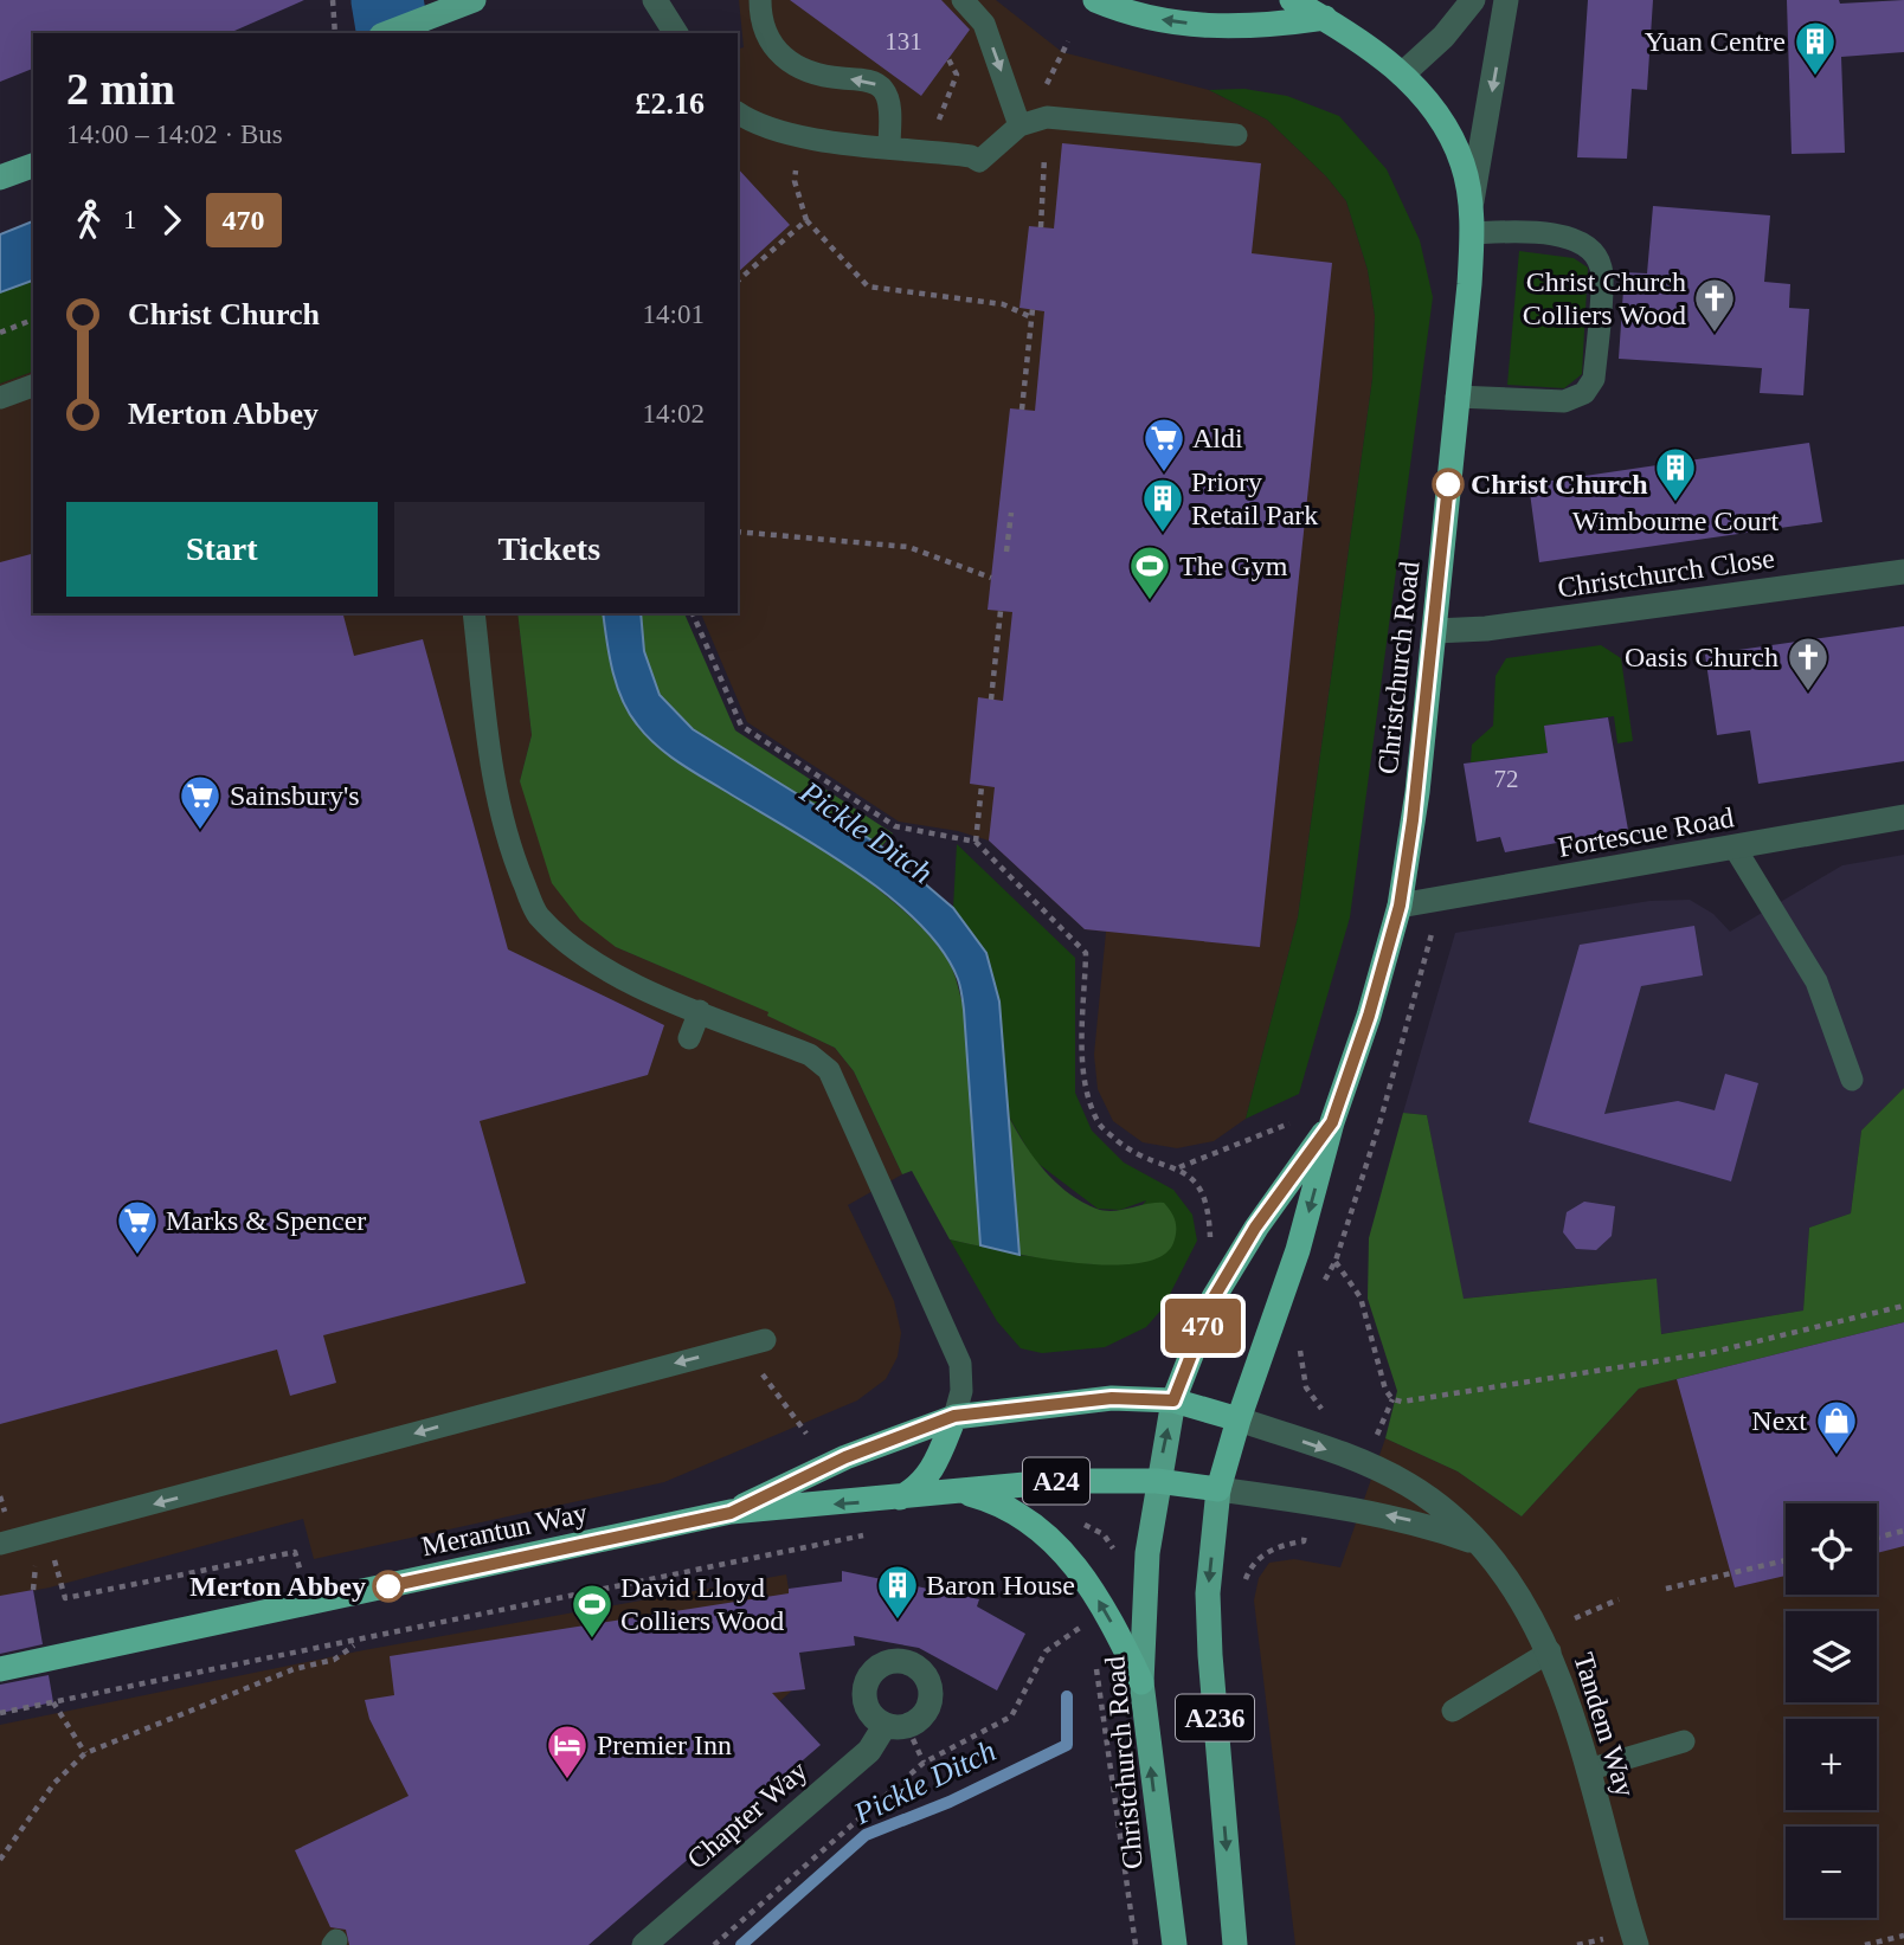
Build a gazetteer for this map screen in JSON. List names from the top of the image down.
{
  "streets": {
    "highway": ["Christchurch Road", "A24", "Merantun Way"],
    "main road": ["A236"],
    "street": [
      "Christchurch Close",
      "Fortescue Road",
      "Tandem Way",
      "Chapter Way"
    ]
  },
  "crossings": [
    ["Christchurch Close", "Christchurch Road"],
    ["Christchurch Road", "Fortescue Road"],
    ["Christchurch Road", "A24"],
    ["Christchurch Road", "Merantun Way"],
    ["Christchurch Road", "Tandem Way"],
    ["A24", "Merantun Way"],
    ["Merantun Way", "Tandem Way"]
  ],
  "water": ["Pickle Ditch"],
  "places": {
    "building": [
      "Yuan Centre",
      "Wimbourne Court",
      "Priory Retail Park",
      "Baron House"
    ],
    "church": ["Christ Church Colliers Wood", "Oasis Church"],
    "supermarket": ["Aldi", "Sainsbury's", "Marks & Spencer"],
    "other": ["Christ Church", "Merton Abbey"],
    "sports": ["The Gym", "David Lloyd Colliers Wood"],
    "shop": ["Next"],
    "hotel": ["Premier Inn"]
  },
  "lines": ["bus line 470"],
  "house_numbers": ["131", "72"],
  "page": {
    "on_map": "470",
    "heading": ["2 min", "14:00 – 14:02 · Bus", "£2.16"],
    "legs": ["1", "470"],
    "list": [
      {
        "name": "Christ Church",
        "value": "14:01"
      },
      {
        "name": "Merton Abbey",
        "value": "14:02"
      }
    ],
    "buttons": ["Start", "Tickets"],
    "map_buttons": ["+", "−"]
  }
}
